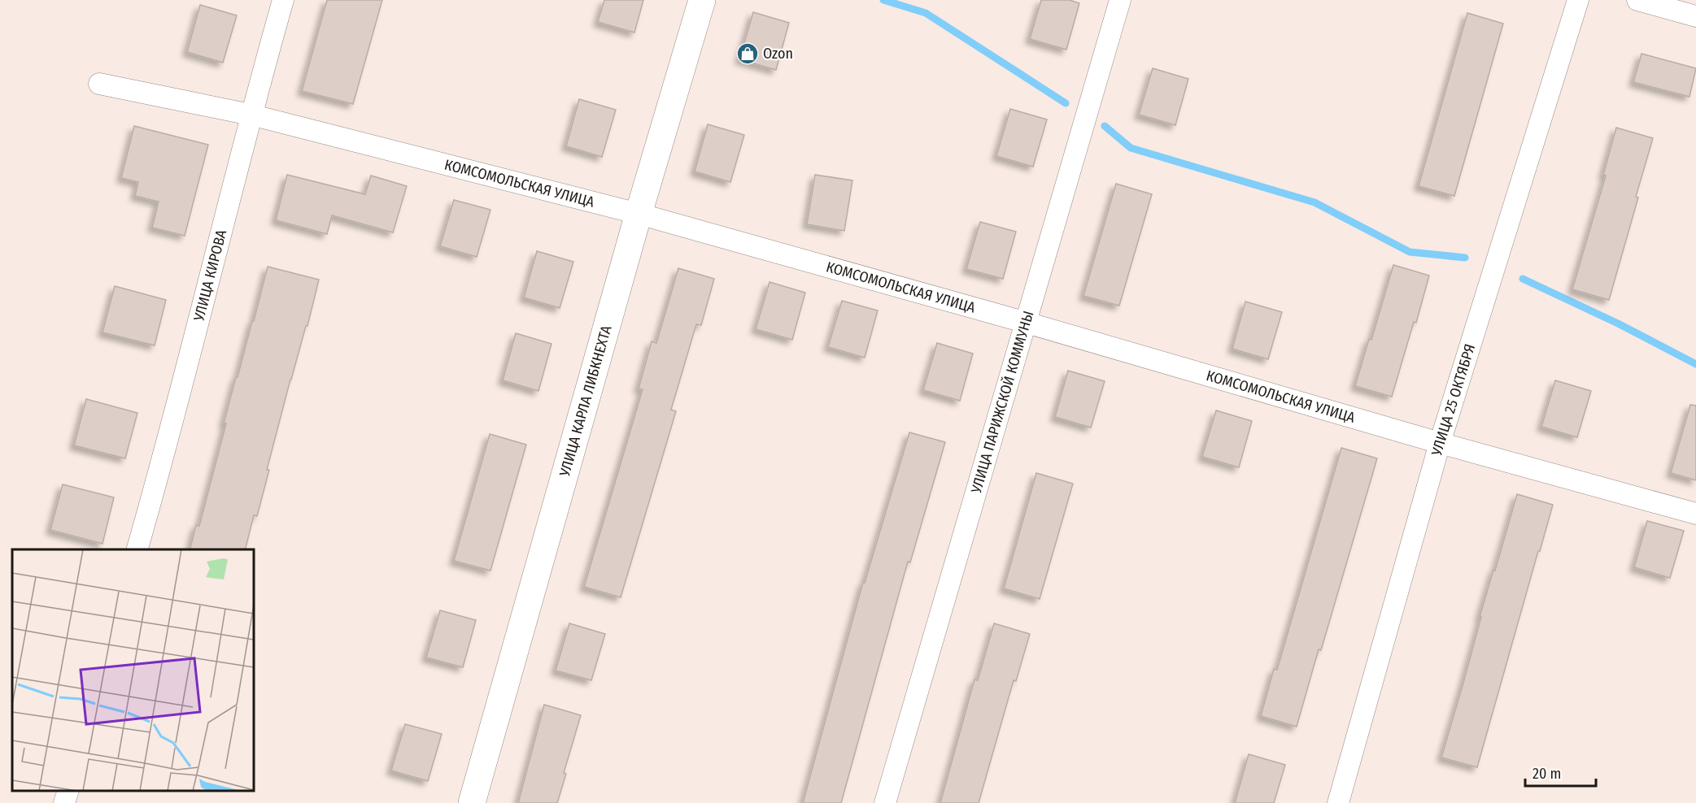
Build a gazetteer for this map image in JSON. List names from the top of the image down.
{
  "streets": {
    "main road": ["УЛИЦА КАРЛА ЛИБКНЕХТА"],
    "street": [
      "КОМСОМОЛЬСКАЯ УЛИЦА",
      "УЛИЦА КИРОВА",
      "УЛИЦА 25 ОКТЯБРЯ",
      "УЛИЦА ПАРИЖСКОЙ КОММУНЫ"
    ]
  },
  "crossings": [
    ["КОМСОМОЛЬСКАЯ УЛИЦА", "УЛИЦА КИРОВА"],
    ["КОМСОМОЛЬСКАЯ УЛИЦА", "УЛИЦА 25 ОКТЯБРЯ"],
    ["КОМСОМОЛЬСКАЯ УЛИЦА", "УЛИЦА КАРЛА ЛИБКНЕХТА"],
    ["КОМСОМОЛЬСКАЯ УЛИЦА", "УЛИЦА ПАРИЖСКОЙ КОММУНЫ"]
  ],
  "places": {
    "shop": ["Ozon"]
  },
  "scale_bar": "20 m"
}
